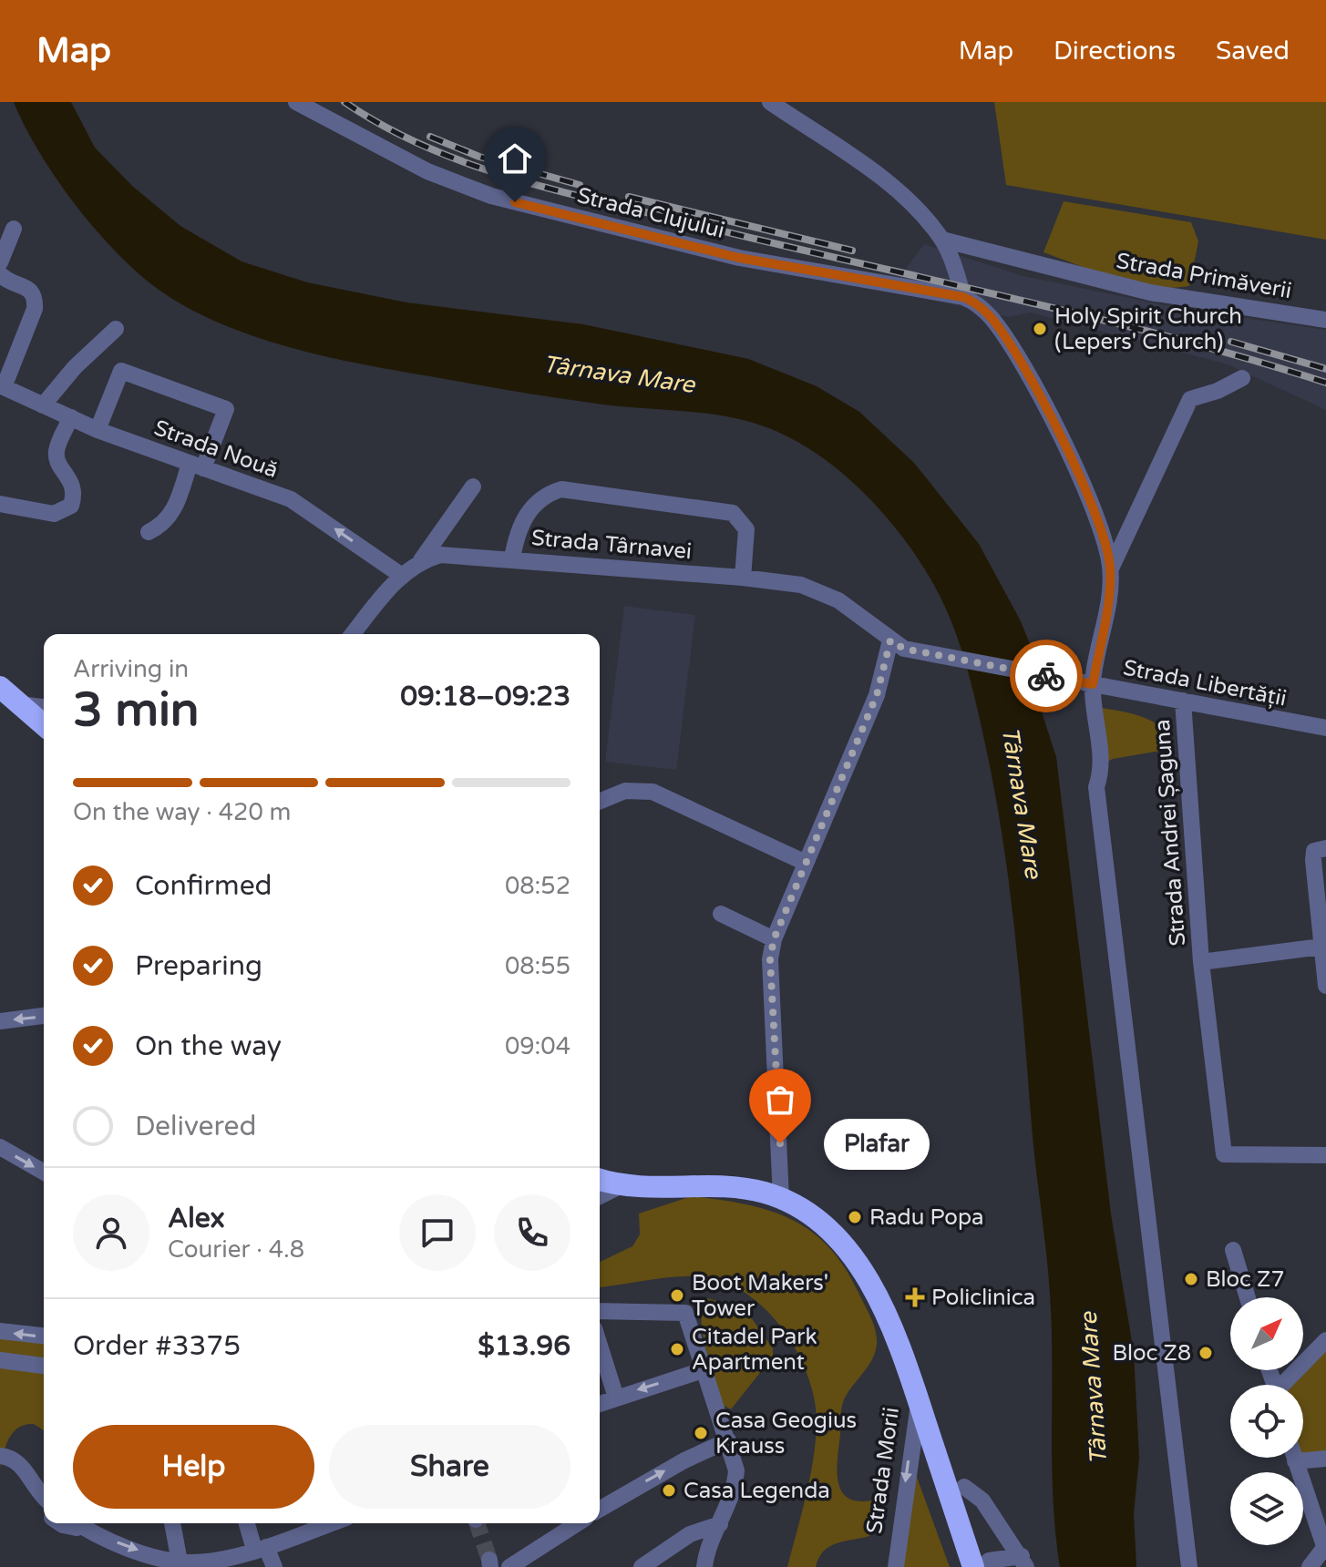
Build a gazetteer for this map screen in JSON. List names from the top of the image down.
{
  "streets": {
    "highway": ["Strada Morii"],
    "street": [
      "Strada Clujului",
      "Strada Primăverii",
      "Strada Nouă",
      "Strada Târnavei",
      "Strada Libertății",
      "Strada Andrei Șaguna"
    ]
  },
  "crossings": [
    ["Strada Târnavei", "Strada Libertății"],
    ["Strada Libertății", "Strada Andrei Șaguna"]
  ],
  "one_way": ["Strada Nouă"],
  "water": ["Târnava Mare"],
  "places": {
    "other": [
      "Holy Spirit Church (Lepers' Church)",
      "Plafar",
      "Radu Popa",
      "Bloc Z7",
      "Boot Makers' Tower",
      "Citadel Park Apartment",
      "Bloc Z8",
      "Casa Geogius Krauss",
      "Casa Legenda"
    ],
    "health": ["Policlinica"]
  },
  "north": "top right",
  "page": {
    "header": "Map",
    "nav": ["Map", "Directions", "Saved"],
    "heading": ["3 min", "Arriving in", "09:18–09:23"],
    "panel": [
      "Alex",
      "Courier · 4.8",
      "Order #3375",
      "$13.96"
    ],
    "bar": "On the way · 420 m",
    "list": [
      ["Confirmed", "08:52"],
      ["Preparing", "08:55"],
      ["On the way", "09:04"],
      "Delivered"
    ],
    "bubble": "Plafar",
    "buttons": ["Help", "Share"]
  }
}
